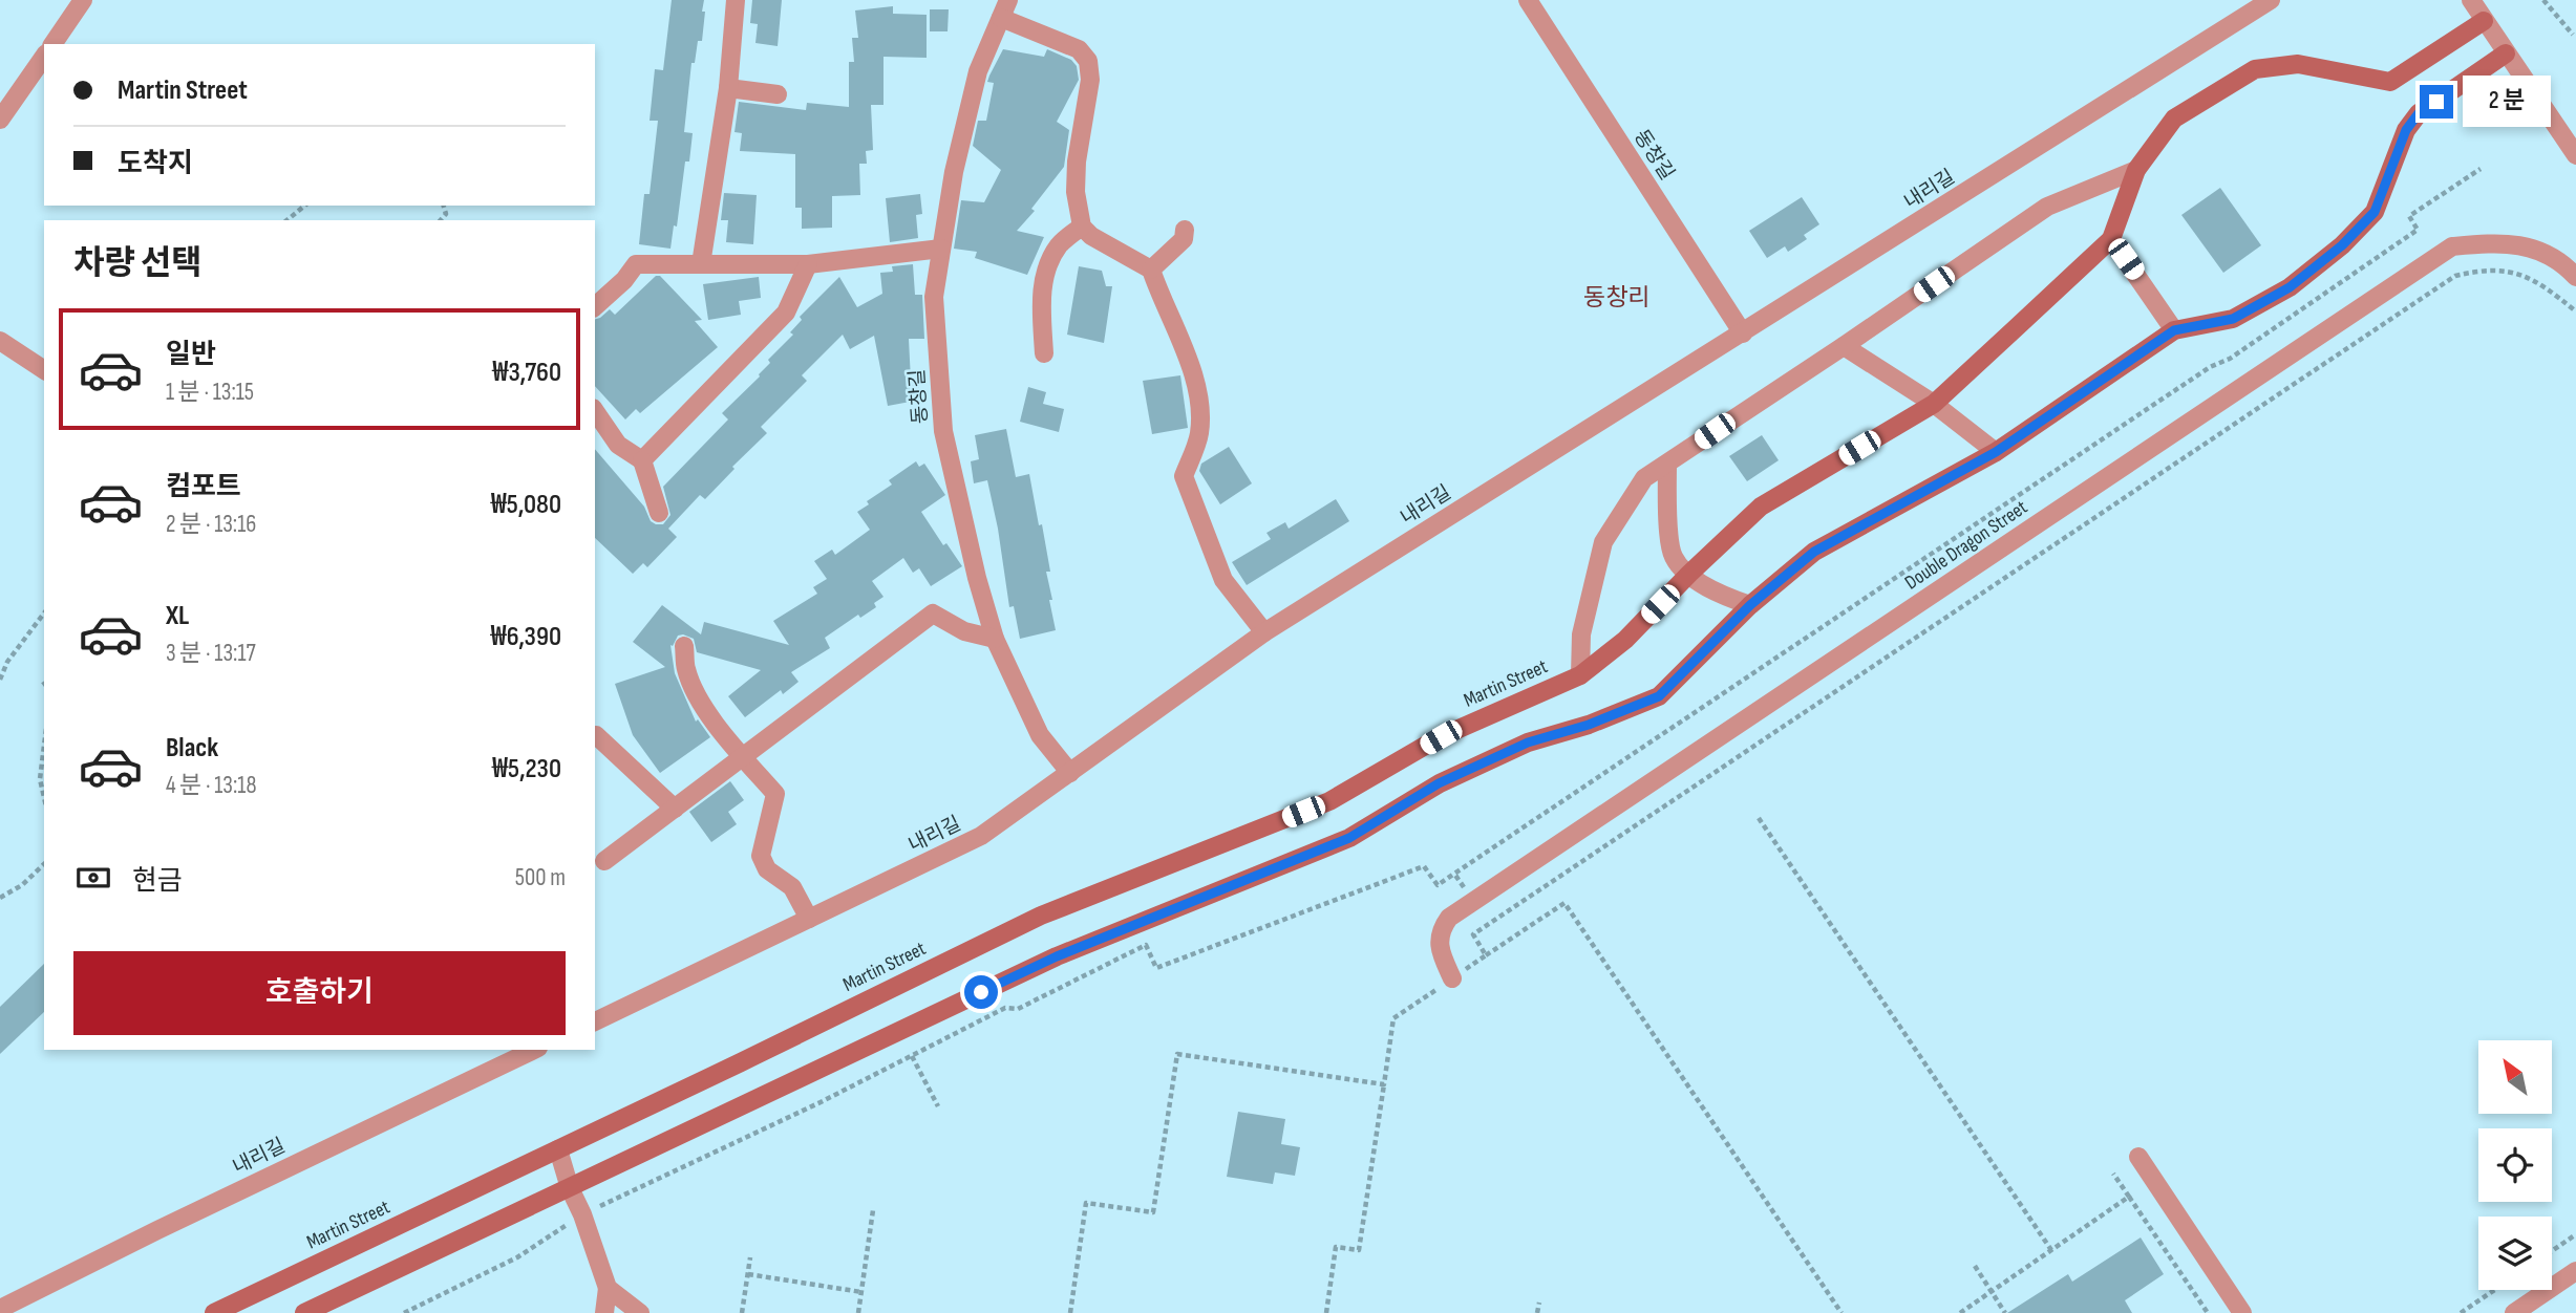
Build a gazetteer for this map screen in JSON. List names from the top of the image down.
{
  "streets": {
    "main road": ["Martin Street"],
    "street": ["동창길", "내리길", "Double Dragon Street"]
  },
  "crossings": [
    ["동창길", "내리길"]
  ],
  "districts": ["동창리"],
  "north": "top left",
  "page": {
    "banner": ["Martin Street", "도착지"],
    "bubble": "2 분",
    "heading": "차량 선택",
    "list": [
      {
        "name": "일반",
        "note": "1 분 · 13:15",
        "value": "₩3,760"
      },
      {
        "name": "컴포트",
        "note": "2 분 · 13:16",
        "value": "₩5,080"
      },
      {
        "name": "XL",
        "note": "3 분 · 13:17",
        "value": "₩6,390"
      },
      {
        "name": "Black",
        "note": "4 분 · 13:18",
        "value": "₩5,230"
      }
    ],
    "pay": ["현금", "500 m"],
    "buttons": "호출하기"
  }
}
